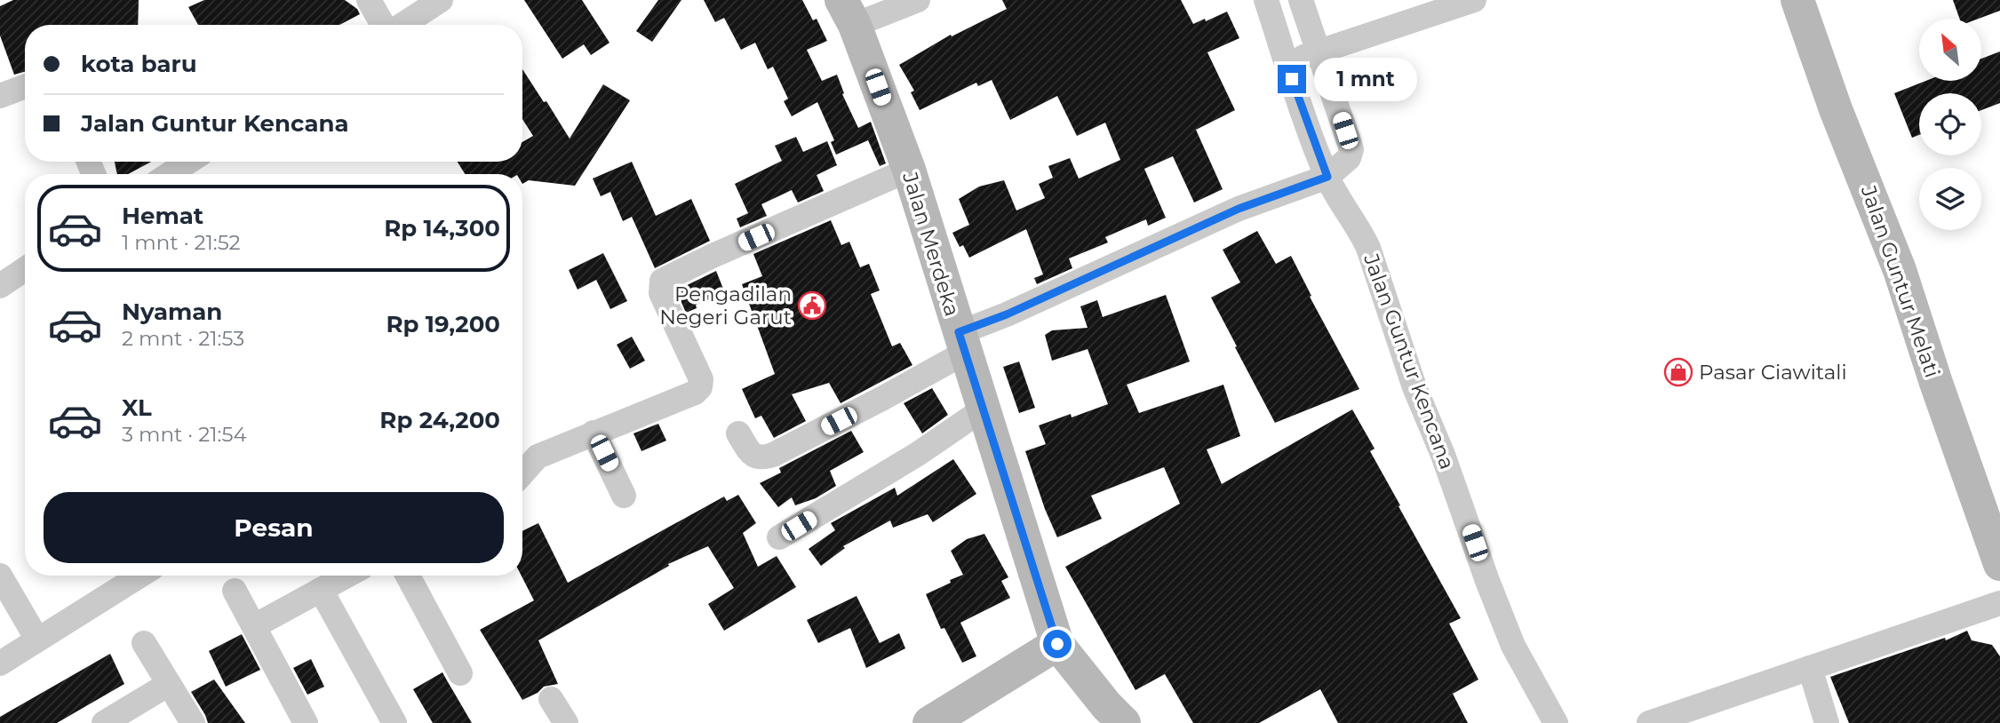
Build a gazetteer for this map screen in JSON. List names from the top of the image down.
{
  "streets": {
    "street": ["Jalan Merdeka", "Jalan Guntur Melati", "Jalan Guntur Kencana"]
  },
  "places": {
    "public building": ["Pengadilan Negeri Garut"],
    "shop": ["Pasar Ciawitali"]
  },
  "north": "top left",
  "page": {
    "banner": ["kota baru", "Jalan Guntur Kencana"],
    "bubble": "1 mnt",
    "list": [
      {
        "name": "Hemat",
        "note": "1 mnt · 21:52",
        "value": "Rp 14,300"
      },
      {
        "name": "Nyaman",
        "note": "2 mnt · 21:53",
        "value": "Rp 19,200"
      },
      {
        "name": "XL",
        "note": "3 mnt · 21:54",
        "value": "Rp 24,200"
      }
    ],
    "buttons": "Pesan"
  }
}
